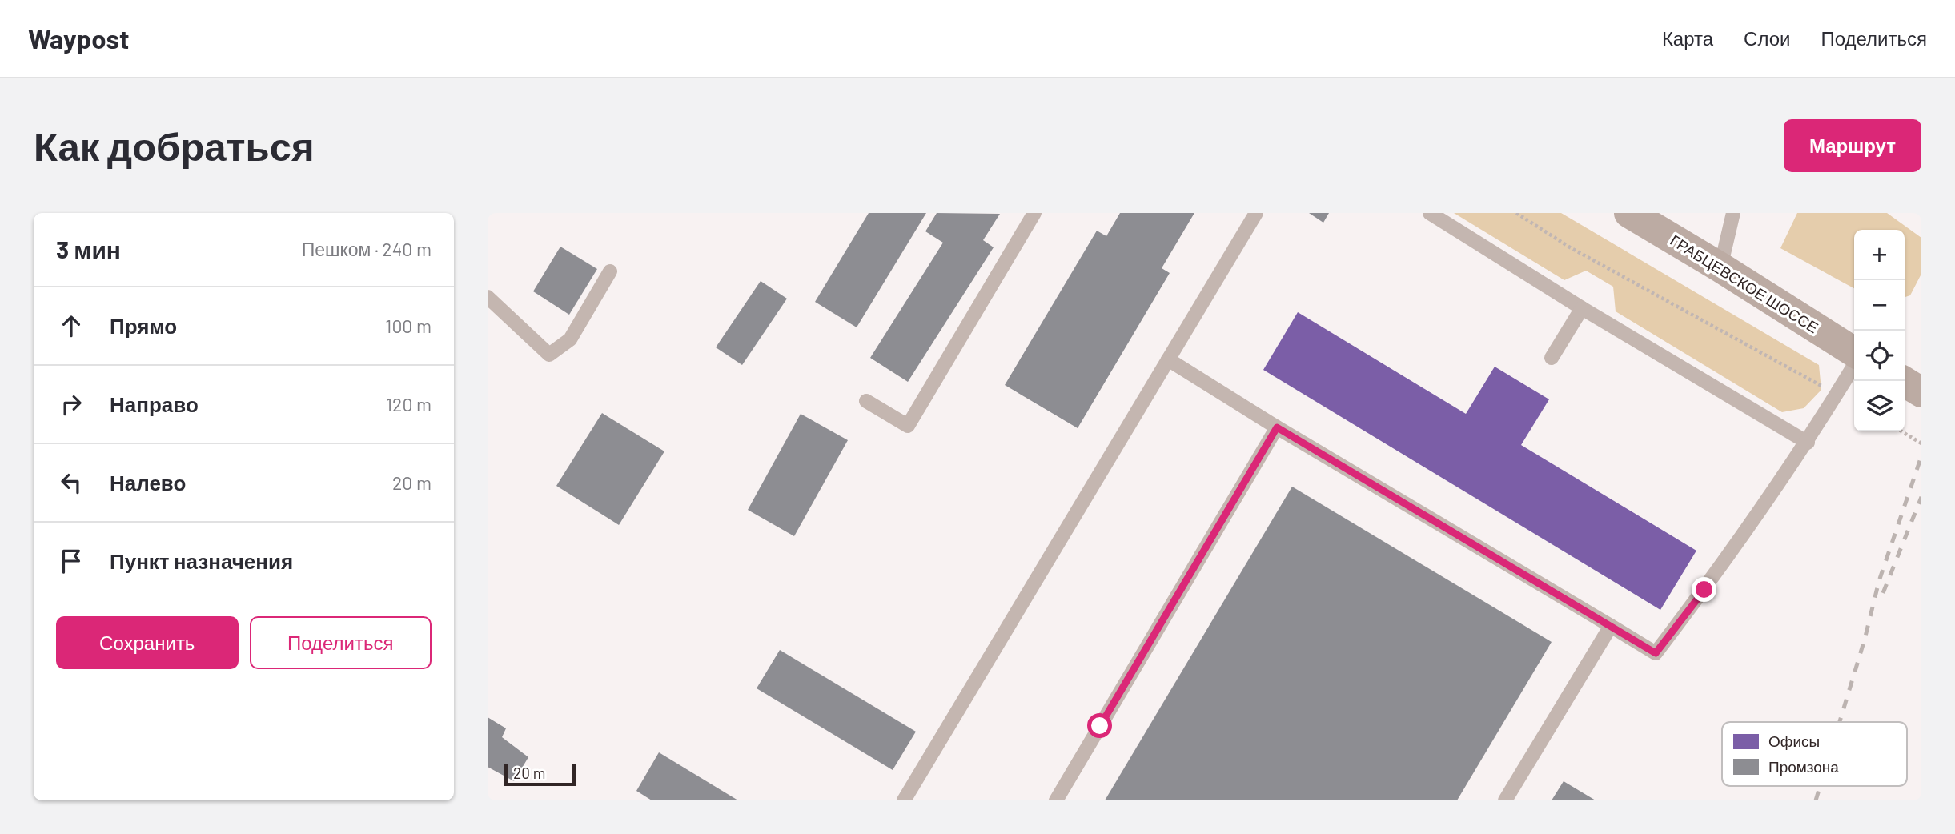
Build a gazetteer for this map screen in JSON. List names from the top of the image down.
{
  "streets": {
    "main road": ["ГРАБЦЕВСКОЕ ШОССЕ"]
  },
  "legend": ["Офисы", "Промзона"],
  "scale_bar": "20 m",
  "page": {
    "header": "Waypost",
    "nav": ["Карта", "Слои", "Поделиться"],
    "buttons": [
      "Маршрут",
      ["Сохранить", "Поделиться"]
    ],
    "title": "Как добраться",
    "heading": ["3 мин", "Пешком · 240 m"],
    "map_buttons": ["+", "−"],
    "list": [
      ["Прямо", "100 m"],
      ["Направо", "120 m"],
      ["Налево", "20 m"],
      "Пункт назначения"
    ],
    "scale": "20 m"
  }
}
